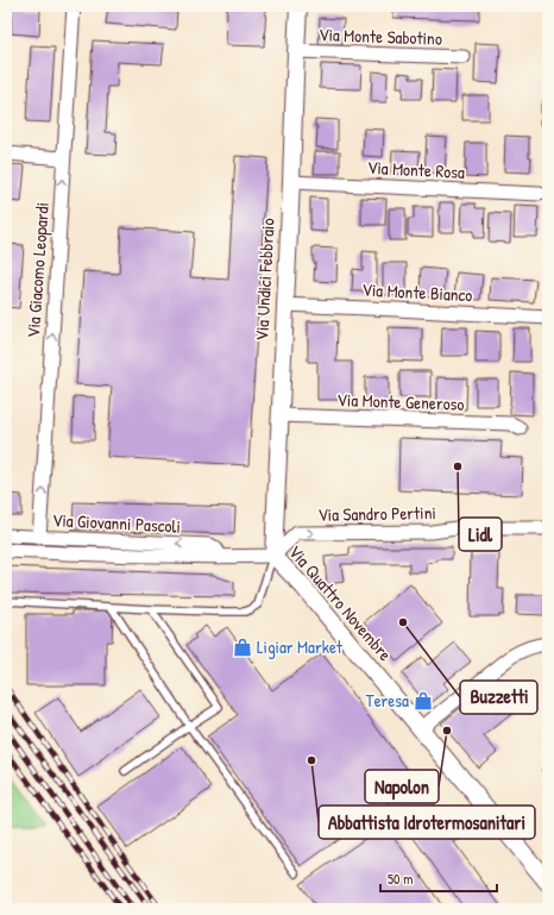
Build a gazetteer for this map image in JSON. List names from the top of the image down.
{
  "streets": {
    "street": [
      "Via Monte Sabotino",
      "Via Monte Rosa",
      "Via Giacomo Leopardi",
      "Via Undici Febbraio",
      "Via Monte Bianco",
      "Via Monte Generoso",
      "Via Sandro Pertini",
      "Via Giovanni Pascoli",
      "Via Quattro Novembre"
    ]
  },
  "crossings": [
    ["Via Monte Sabotino", "Via Undici Febbraio"],
    ["Via Monte Rosa", "Via Undici Febbraio"],
    ["Via Giacomo Leopardi", "Via Giovanni Pascoli"],
    ["Via Undici Febbraio", "Via Monte Bianco"],
    ["Via Undici Febbraio", "Via Monte Generoso"],
    ["Via Undici Febbraio", "Via Sandro Pertini"],
    ["Via Undici Febbraio", "Via Quattro Novembre"],
    ["Via Sandro Pertini", "Via Quattro Novembre"],
    ["Via Giovanni Pascoli", "Via Quattro Novembre"]
  ],
  "one_way": ["Via Giacomo Leopardi", "Via Sandro Pertini", "Via Giovanni Pascoli"],
  "places": {
    "other": [
      "Lidl",
      "Buzzetti",
      "Napolon",
      "Abbattista Idrotermosanitari"
    ],
    "shop": ["Ligiar Market", "Teresa"]
  },
  "scale_bar": "50 m"
}
